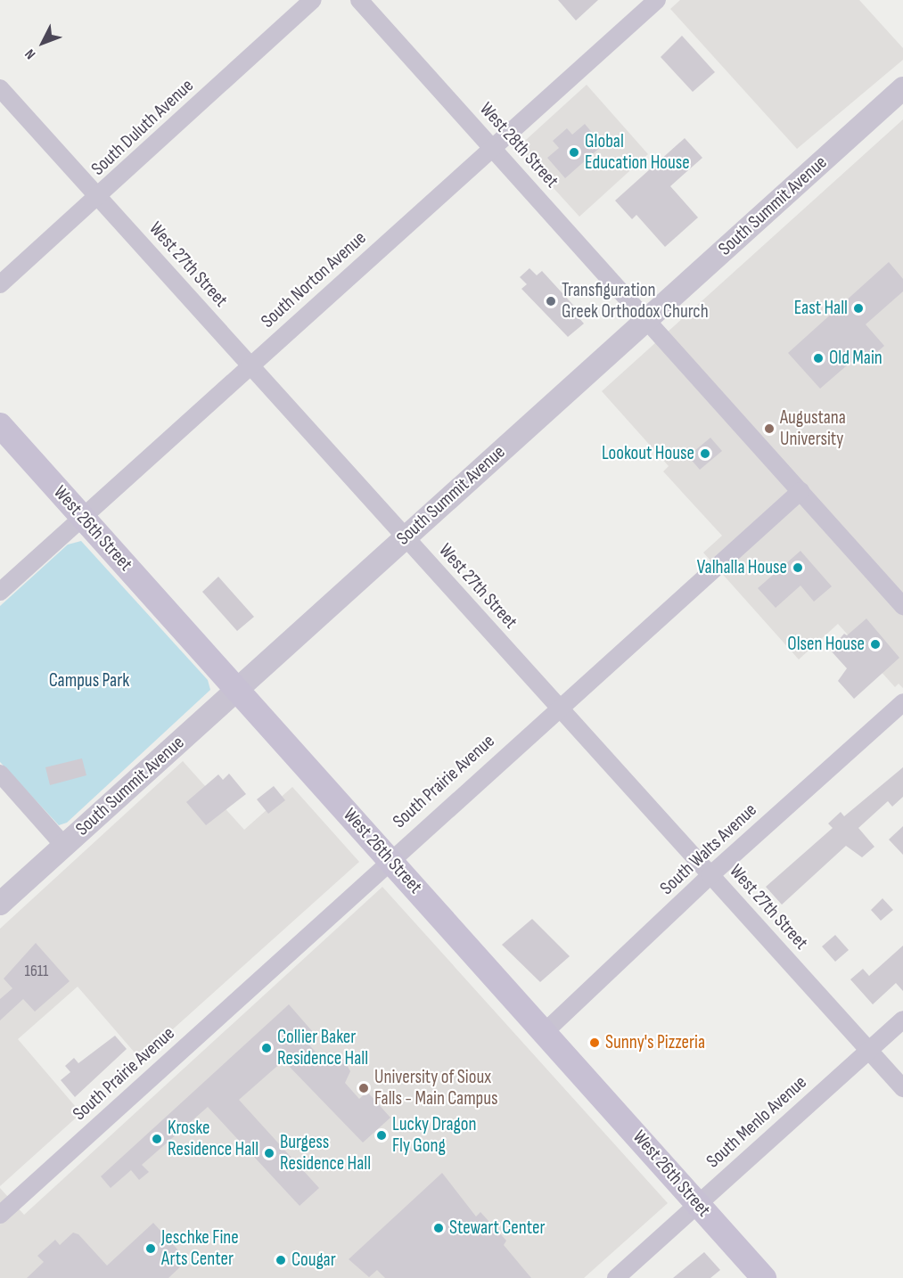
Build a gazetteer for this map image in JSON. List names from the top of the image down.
{
  "streets": {
    "main road": ["West 26th Street"],
    "street": [
      "South Duluth Avenue",
      "West 28th Street",
      "South Summit Avenue",
      "West 27th Street",
      "South Norton Avenue",
      "South Prairie Avenue",
      "South Walts Avenue",
      "South Menlo Avenue"
    ]
  },
  "crossings": [
    ["South Duluth Avenue", "West 27th Street"],
    ["West 28th Street", "South Summit Avenue"],
    ["West 28th Street", "South Norton Avenue"],
    ["West 28th Street", "South Prairie Avenue"],
    ["South Summit Avenue", "West 27th Street"],
    ["South Summit Avenue", "West 26th Street"],
    ["West 27th Street", "South Norton Avenue"],
    ["West 27th Street", "South Prairie Avenue"],
    ["West 27th Street", "South Walts Avenue"],
    ["West 27th Street", "South Menlo Avenue"],
    ["South Norton Avenue", "West 26th Street"],
    ["West 26th Street", "South Prairie Avenue"],
    ["West 26th Street", "South Walts Avenue"],
    ["West 26th Street", "South Menlo Avenue"]
  ],
  "parks": ["Campus Park"],
  "places": [
    "Global Education House",
    "Transfiguration Greek Orthodox Church",
    "East Hall",
    "Old Main",
    "Augustana University",
    "Lookout House",
    "Valhalla House",
    "Olsen House",
    "Sunny's Pizzeria",
    "Collier Baker Residence Hall",
    "University of Sioux Falls - Main Campus",
    "Lucky Dragon Fly Gong",
    "Kroske Residence Hall",
    "Burgess Residence Hall",
    "Stewart Center",
    "Jeschke Fine Arts Center",
    "Cougar"
  ],
  "house_numbers": ["1611"],
  "north": "bottom left"
}
